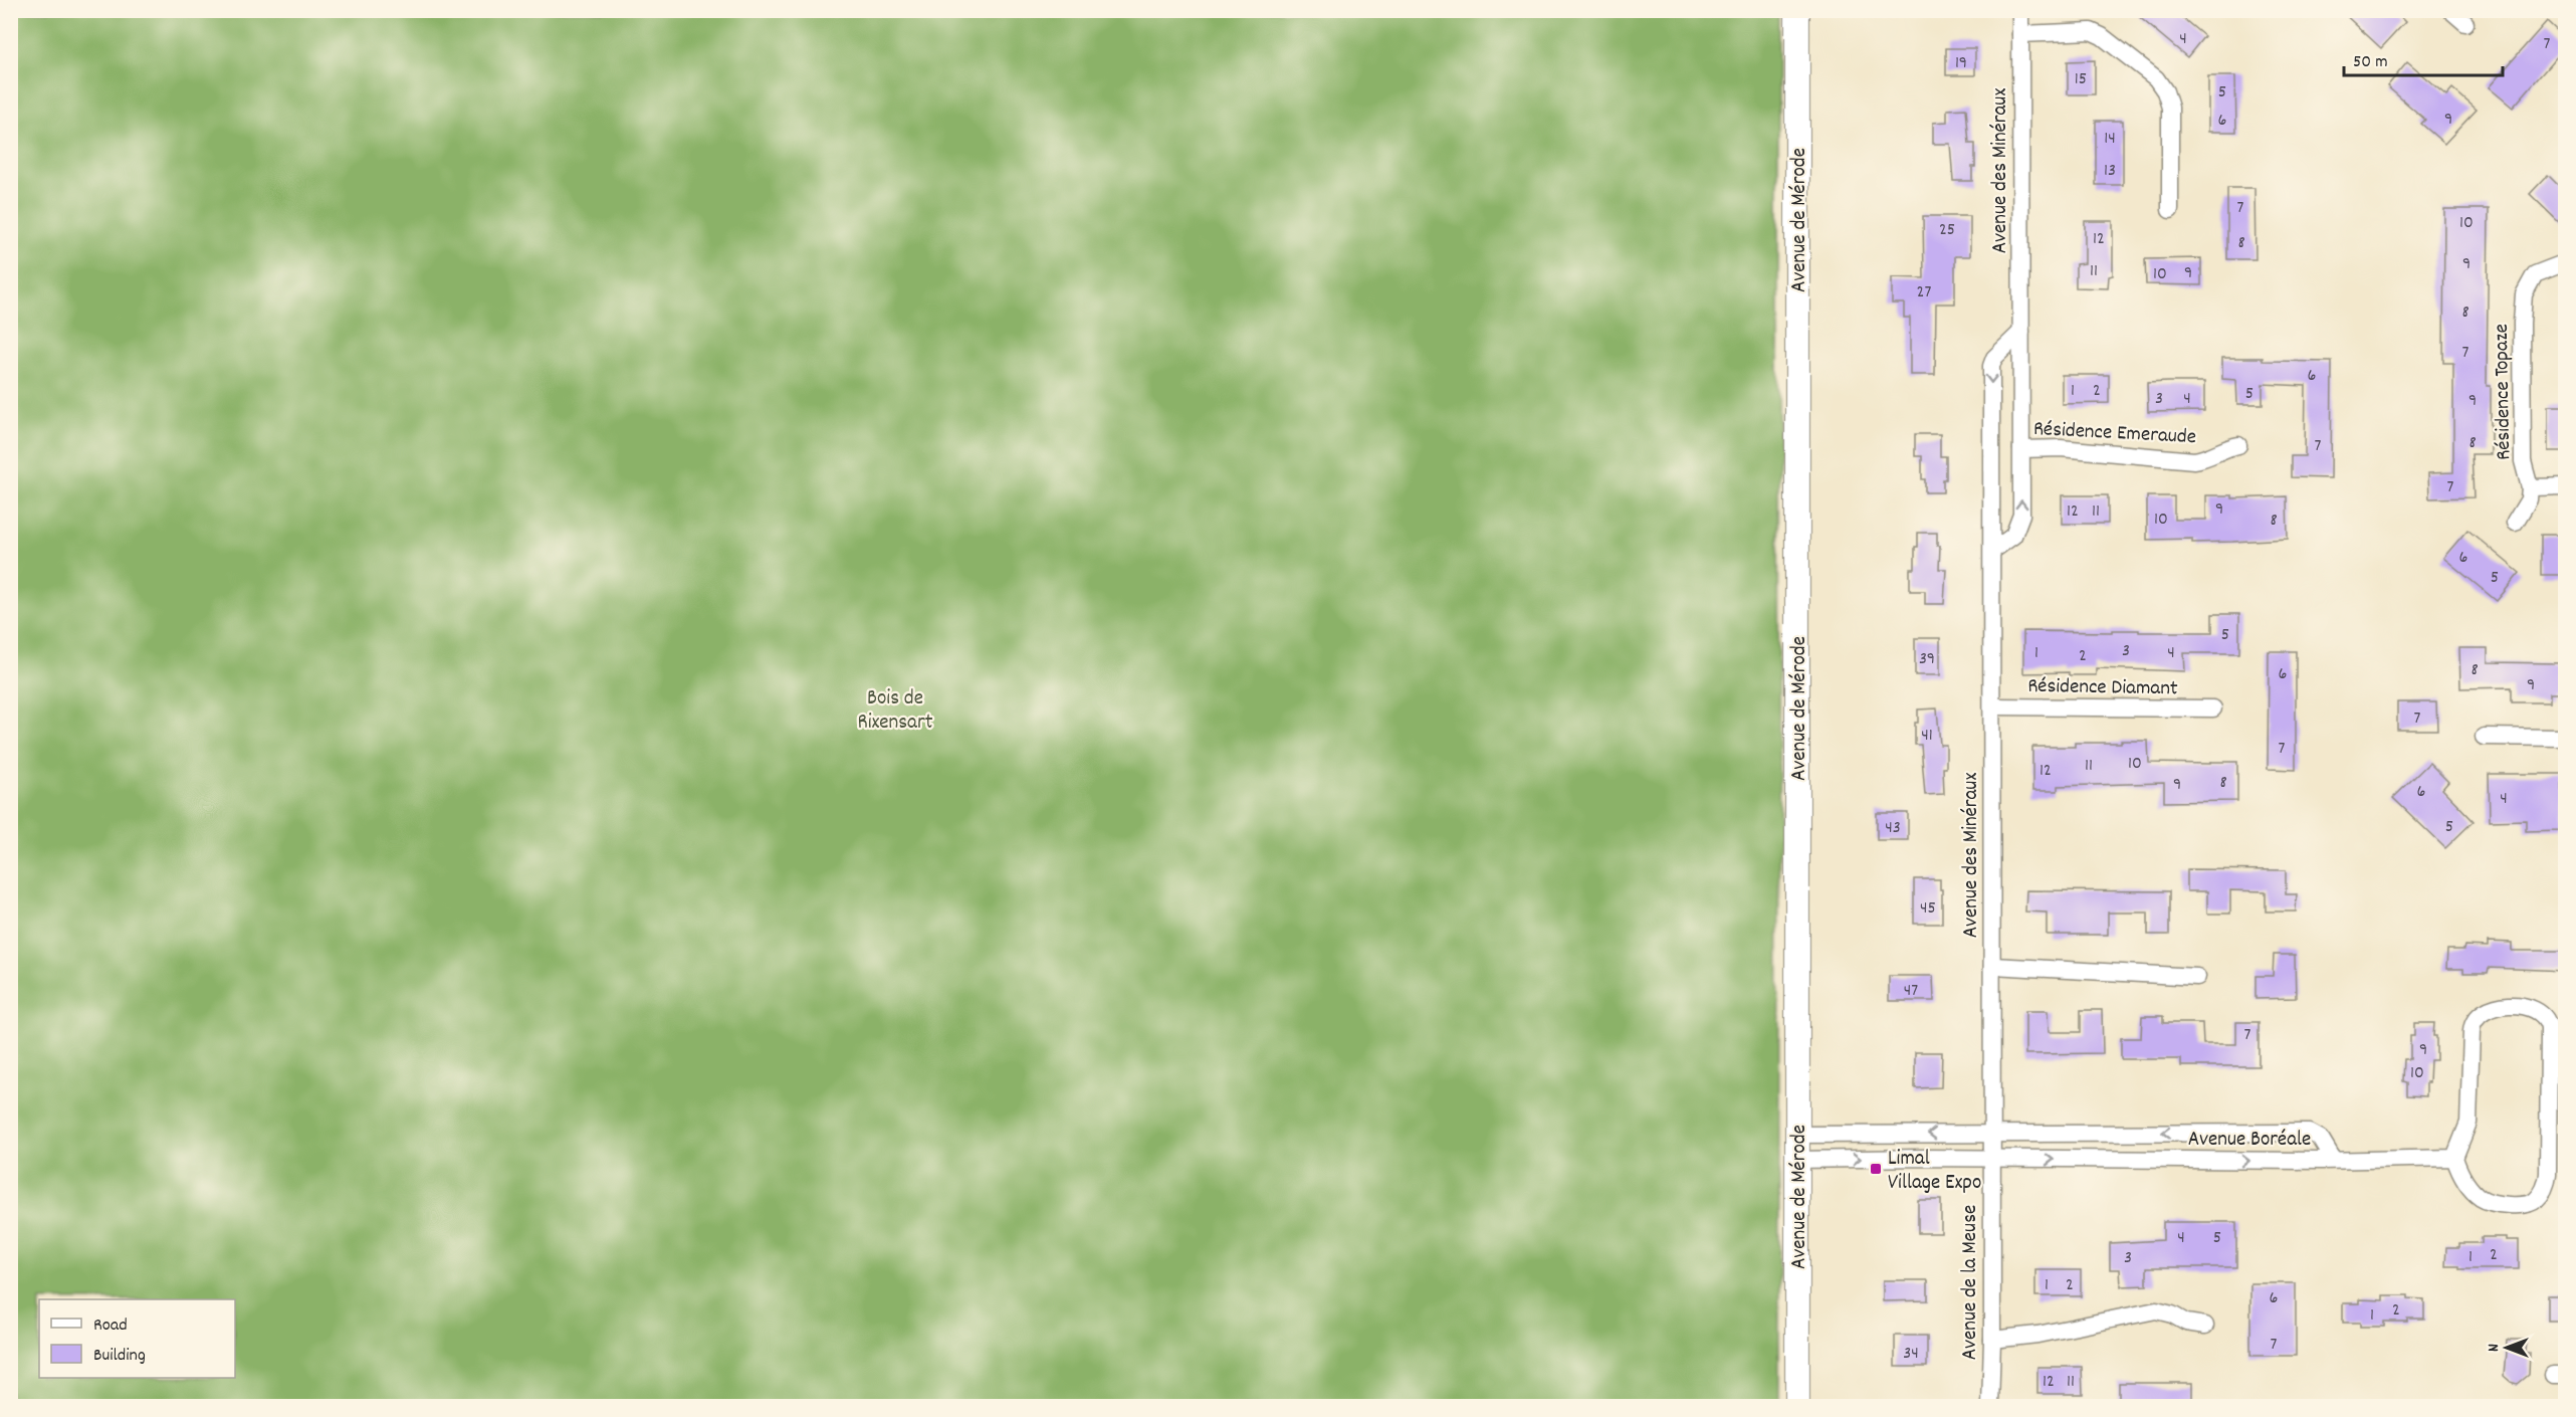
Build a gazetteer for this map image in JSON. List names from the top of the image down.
{
  "streets": {
    "street": [
      "Avenue des Minéraux",
      "Avenue de Mérode",
      "Résidence Topaze",
      "Résidence Emeraude",
      "Résidence Diamant",
      "Avenue Boréale",
      "Avenue de la Meuse"
    ]
  },
  "crossings": [
    ["Avenue des Minéraux", "Résidence Emeraude"],
    ["Avenue des Minéraux", "Résidence Diamant"],
    ["Avenue des Minéraux", "Avenue Boréale"],
    ["Avenue des Minéraux", "Avenue de la Meuse"],
    ["Avenue de Mérode", "Avenue Boréale"],
    ["Avenue Boréale", "Avenue de la Meuse"]
  ],
  "parks": ["Bois de Rixensart"],
  "places": {
    "transit": ["Limal Village Expo"]
  },
  "house_numbers": [
    "4",
    "7",
    "19",
    "15",
    "5",
    "9",
    "6",
    "14",
    "13",
    "7",
    "10",
    "25",
    "12",
    "8",
    "9",
    "11",
    "9",
    "10",
    "27",
    "8",
    "7",
    "6",
    "1",
    "2",
    "5",
    "3",
    "4",
    "9",
    "8",
    "7",
    "7",
    "9",
    "12",
    "11",
    "10",
    "8",
    "6",
    "5",
    "5",
    "3",
    "1",
    "4",
    "2",
    "39",
    "8",
    "6",
    "9",
    "7",
    "41",
    "7",
    "10",
    "11",
    "12",
    "8",
    "9",
    "6",
    "4",
    "5",
    "43",
    "45",
    "47",
    "7",
    "9",
    "10",
    "4",
    "5",
    "2",
    "1",
    "3",
    "1",
    "2",
    "6",
    "2",
    "1",
    "7",
    "34",
    "12",
    "11"
  ],
  "legend": ["Road", "Building"],
  "scale_bar": "50 m",
  "north": "left"
}
